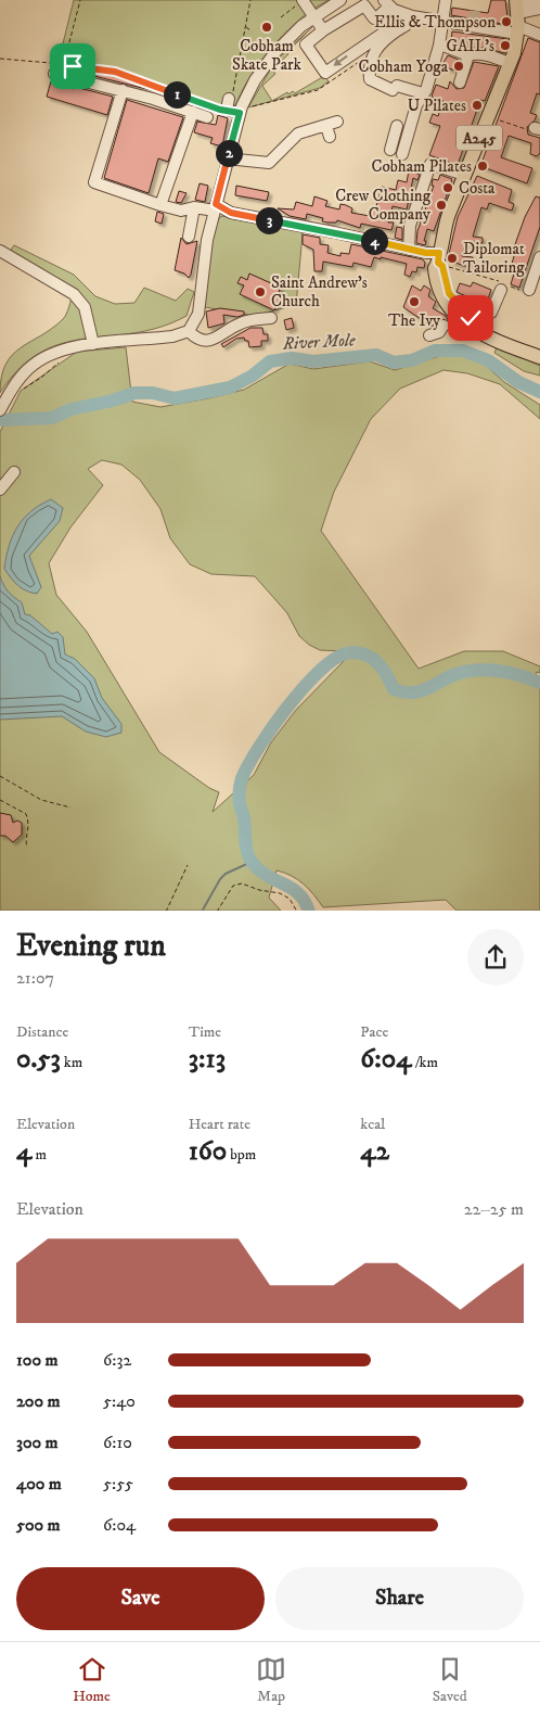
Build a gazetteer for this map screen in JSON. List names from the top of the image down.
{
  "streets": {
    "main road": ["A245"]
  },
  "water": ["River Mole"],
  "places": [
    "Ellis & Thompson",
    "Cobham Skate Park",
    "GAIL's",
    "Cobham Yoga",
    "U Pilates",
    "Cobham Pilates",
    "Costa",
    "Crew Clothing Company",
    "Diplomat Tailoring",
    "Saint Andrew's Church",
    "The Ivy"
  ],
  "page": {
    "pins": [
      "1",
      "2",
      "3",
      "4"
    ],
    "heading": ["Evening run", "21:07"],
    "stats": [
      ["Distance", "0.53 km"],
      ["Time", "3:13"],
      ["Pace", "6:04 /km"],
      ["Elevation", "4 m"],
      ["Heart rate", "160 bpm"],
      ["kcal", "42"]
    ],
    "chart": ["Elevation", "22–25 m"],
    "list": [
      {
        "name": "100 m",
        "note": "6:32"
      },
      {
        "name": "200 m",
        "note": "5:40"
      },
      {
        "name": "300 m",
        "note": "6:10"
      },
      {
        "name": "400 m",
        "note": "5:55"
      },
      {
        "name": "500 m",
        "note": "6:04"
      }
    ],
    "buttons": ["Save", "Share"],
    "tabs": ["Home", "Map", "Saved"]
  }
}
